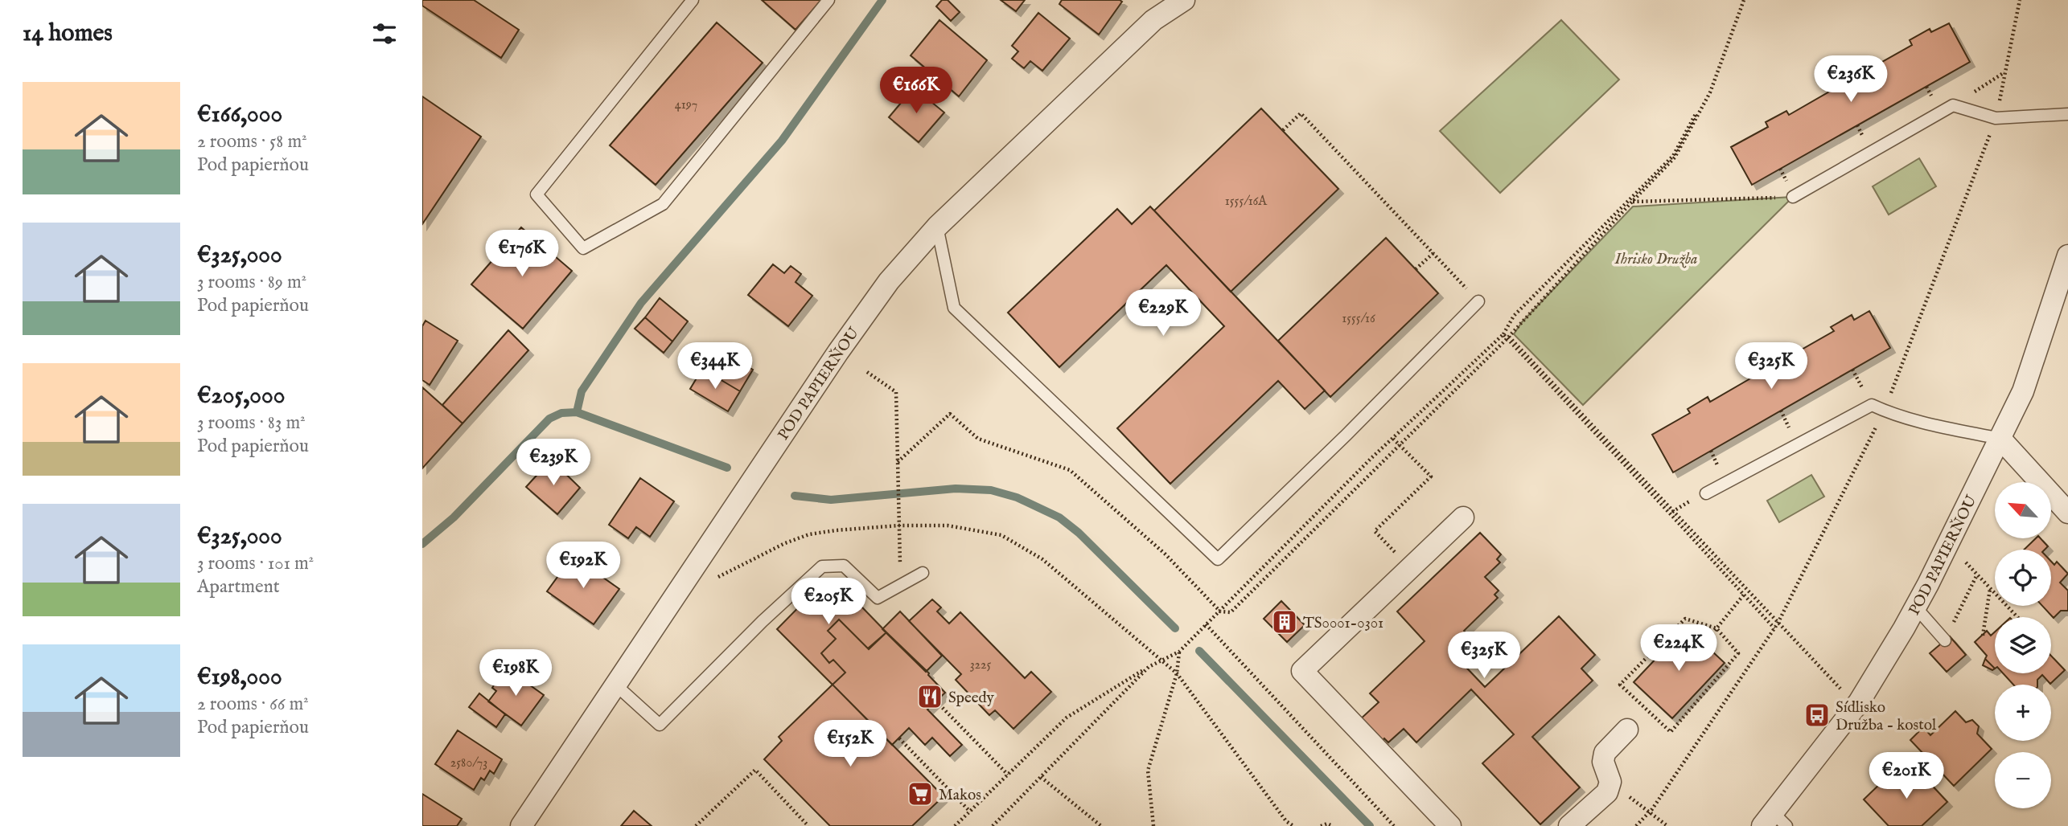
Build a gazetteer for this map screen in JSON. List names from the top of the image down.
{
  "streets": {
    "street": ["POD PAPIERŇOU"]
  },
  "parks": ["Ihrisko Družba"],
  "places": {
    "building": ["TS0001-0301"],
    "restaurant": ["Speedy"],
    "bus stop": ["Sídlisko Družba - kostol"],
    "supermarket": ["Makos"]
  },
  "house_numbers": [
    "4197",
    "1555/16A",
    "1555/16",
    "3225",
    "2580/73"
  ],
  "north": "top left",
  "page": {
    "heading": "14 homes",
    "price": [
      "€236K",
      "€166K",
      "€176K",
      "€229K",
      "€344K",
      "€325K",
      "€239K",
      "€192K",
      "€205K",
      "€224K",
      "€325K",
      "€198K",
      "€152K",
      "€201K"
    ],
    "list": [
      {
        "name": "€166,000",
        "note": "2 rooms · 58 m² · Pod papierňou"
      },
      {
        "name": "€325,000",
        "note": "3 rooms · 89 m² · Pod papierňou"
      },
      {
        "name": "€205,000",
        "note": "3 rooms · 83 m² · Pod papierňou"
      },
      {
        "name": "€325,000",
        "note": "3 rooms · 101 m² · Apartment"
      },
      {
        "name": "€198,000",
        "note": "2 rooms · 66 m² · Pod papierňou"
      }
    ],
    "map_buttons": ["+", "−"]
  }
}
